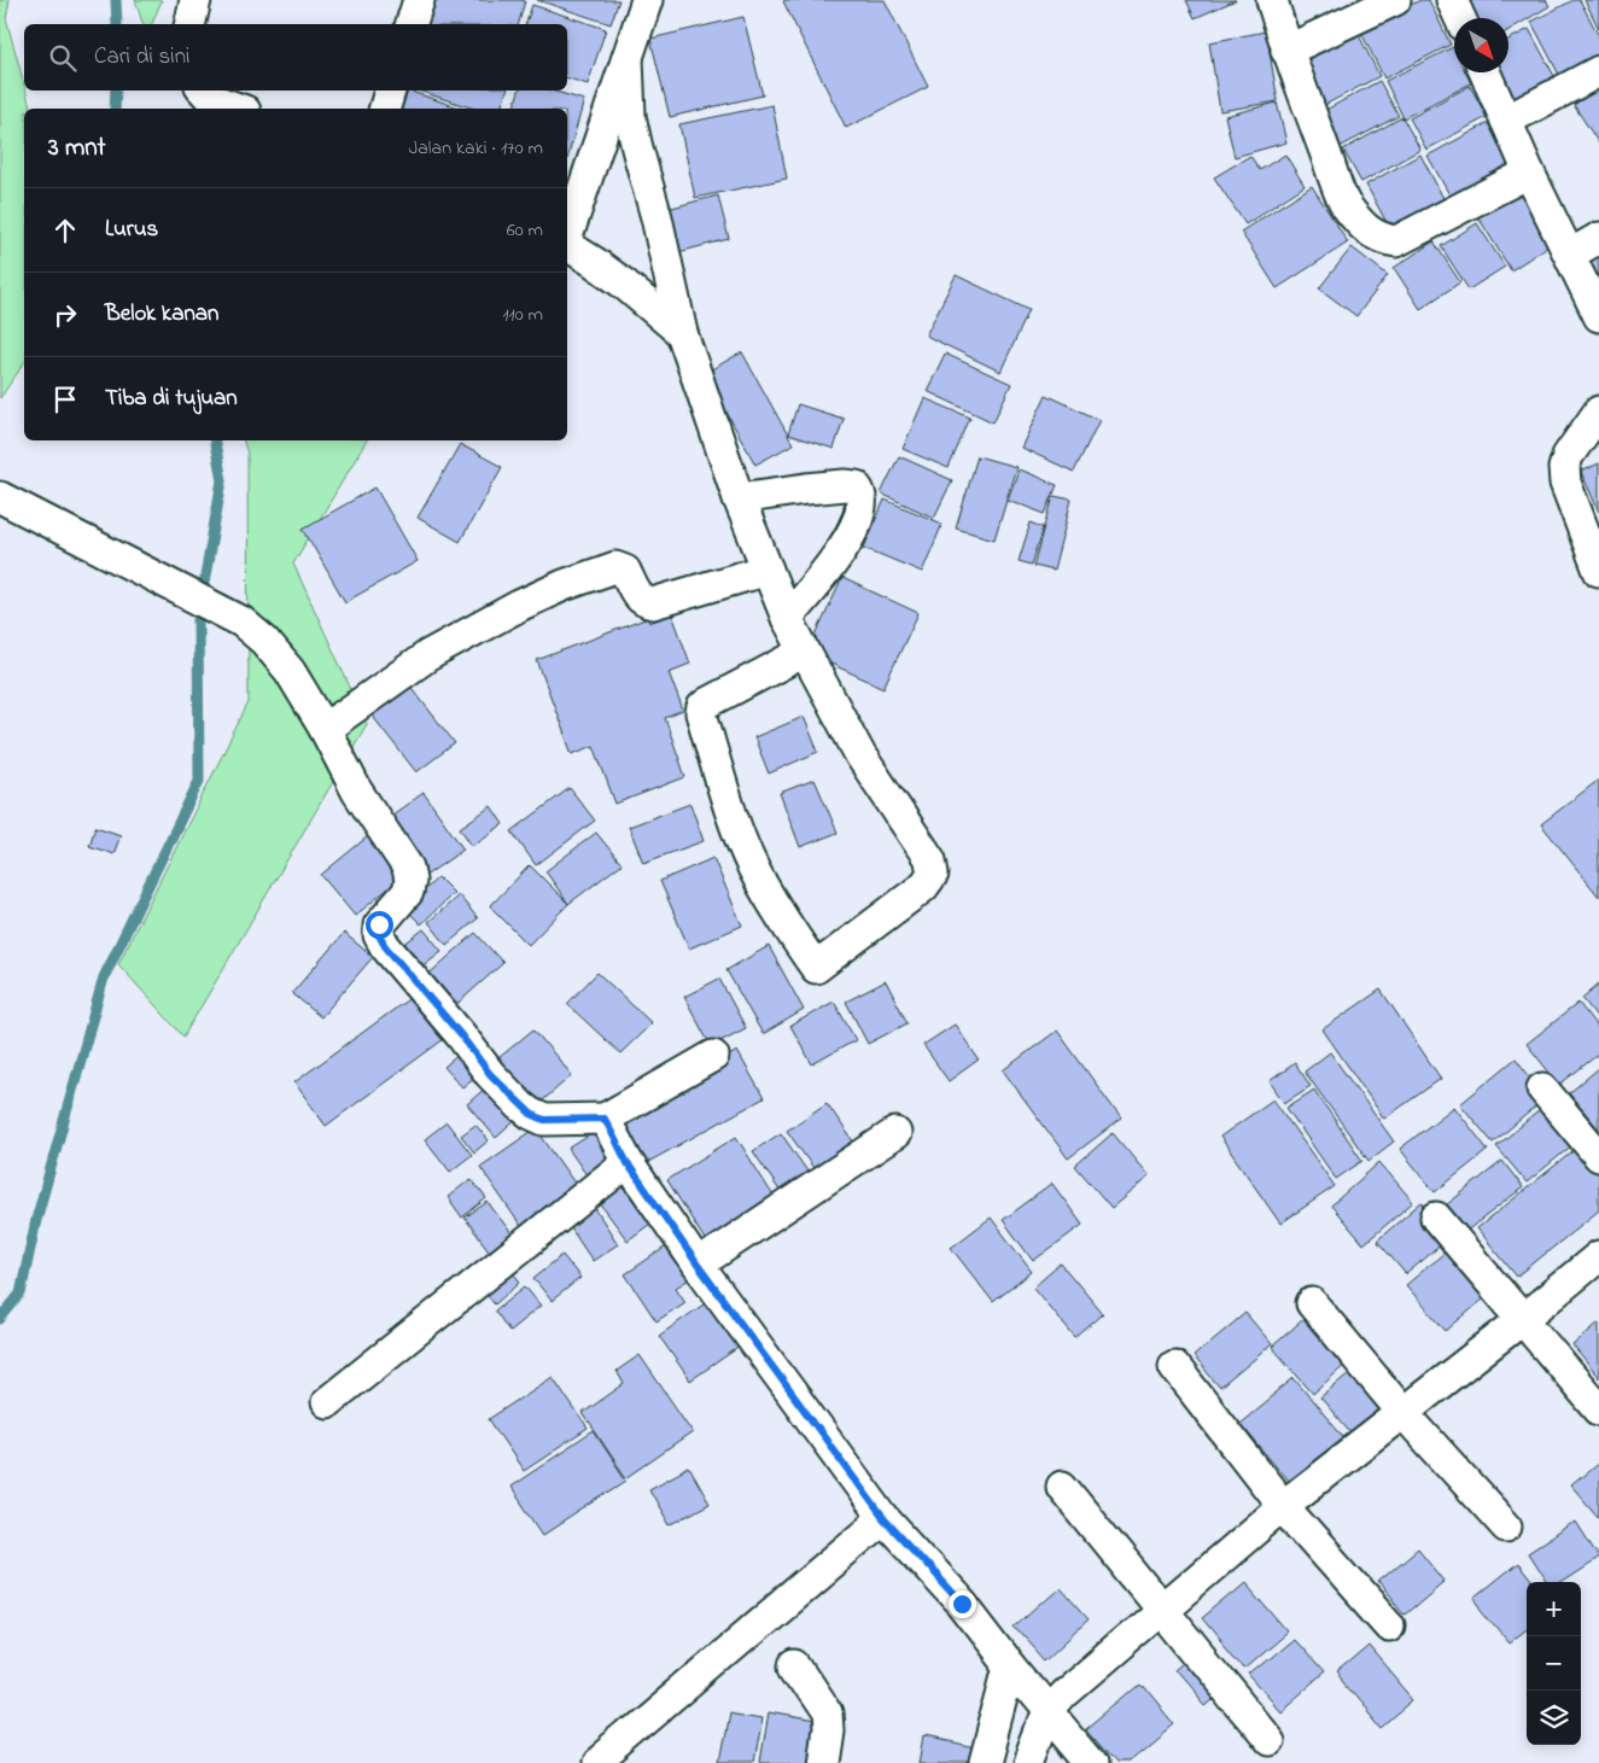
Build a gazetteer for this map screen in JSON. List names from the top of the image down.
{
  "north": "bottom right",
  "page": {
    "search": "Cari di sini",
    "heading": ["3 mnt", "Jalan kaki · 170 m"],
    "list": [
      ["Lurus", "60 m"],
      ["Belok kanan", "110 m"],
      "Tiba di tujuan"
    ],
    "map_buttons": ["+", "−"]
  }
}
